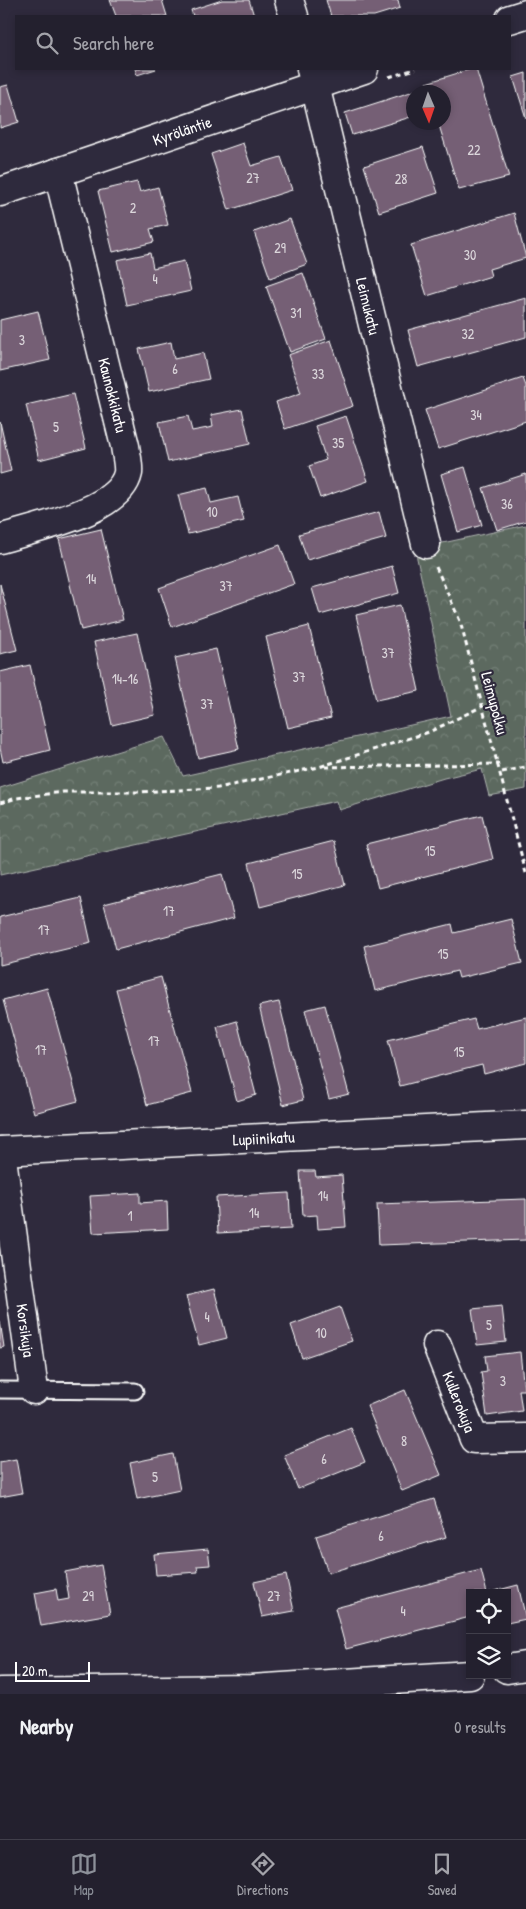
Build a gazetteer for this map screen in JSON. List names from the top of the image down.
{
  "streets": {
    "street": [
      "Kyröläntie",
      "Leimukatu",
      "Kaunokkikatu",
      "Lupiinikatu",
      "Korsikuja",
      "Kullerokuja"
    ],
    "path": ["Leimupolku"]
  },
  "crossings": [
    ["Kyröläntie", "Leimukatu"],
    ["Kyröläntie", "Kaunokkikatu"],
    ["Leimukatu", "Leimupolku"],
    ["Lupiinikatu", "Korsikuja"]
  ],
  "house_numbers": [
    "22",
    "27",
    "28",
    "2",
    "29",
    "30",
    "4",
    "31",
    "32",
    "3",
    "6",
    "33",
    "34",
    "5",
    "35",
    "36",
    "10",
    "14",
    "37",
    "37",
    "37",
    "14-16",
    "37",
    "15",
    "15",
    "17",
    "17",
    "15",
    "17",
    "17",
    "15",
    "14",
    "14",
    "1",
    "4",
    "5",
    "10",
    "3",
    "8",
    "6",
    "5",
    "6",
    "29",
    "27",
    "4"
  ],
  "scale_bar": "20 m",
  "north": "bottom",
  "page": {
    "search": "Search here",
    "scale": "20 m",
    "heading": ["Nearby", "0 results"],
    "nav": ["Map", "Directions", "Saved"]
  }
}
